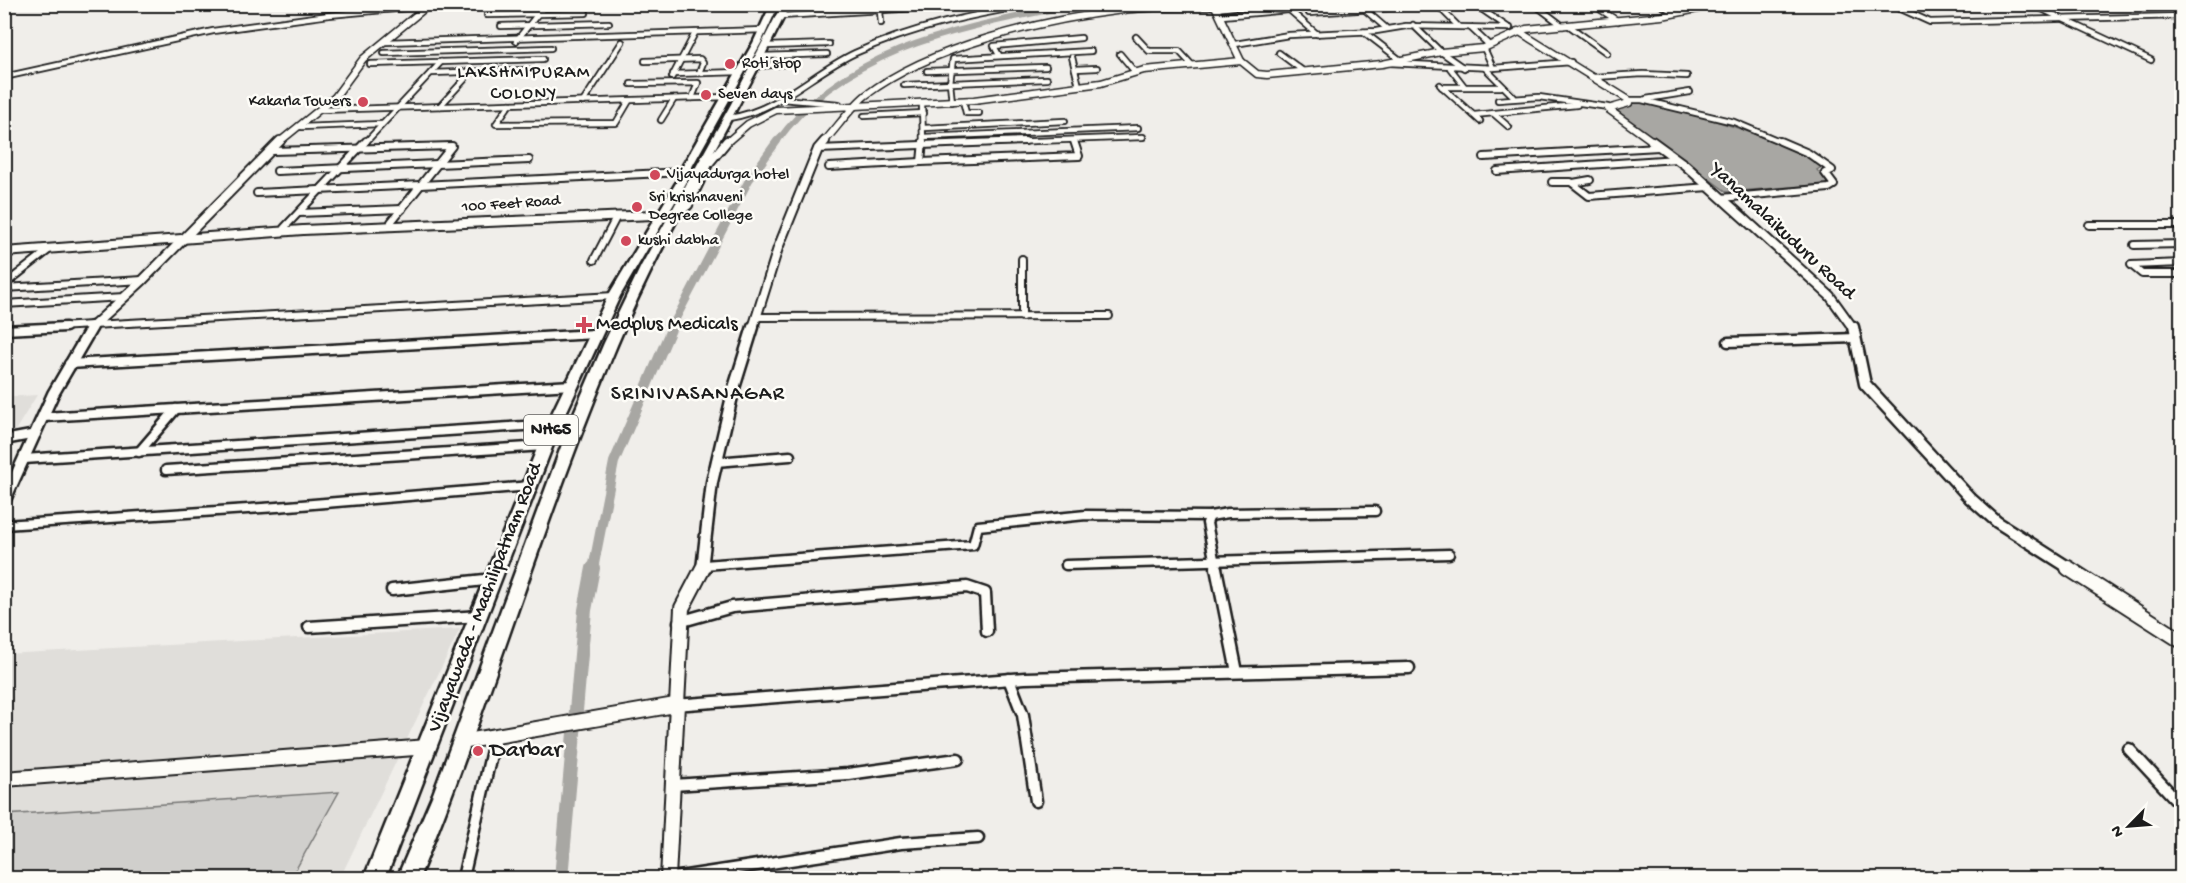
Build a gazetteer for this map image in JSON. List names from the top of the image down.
{
  "streets": {
    "highway": ["NH65", "Vijayawada - Machilipatnam Road"],
    "street": ["100 Feet Road", "Yanamalaikuduru Road"]
  },
  "districts": ["LAKSHMIPURAM COLONY", "SRINIVASANAGAR"],
  "places": {
    "other": [
      "Roti stop",
      "Seven days",
      "Kakarla Towers",
      "Vijayadurga hotel",
      "Sri krishnaveni Degree College",
      "kushi dabha",
      "Darbar"
    ],
    "health": ["Medplus Medicals"]
  },
  "north": "bottom left"
}
